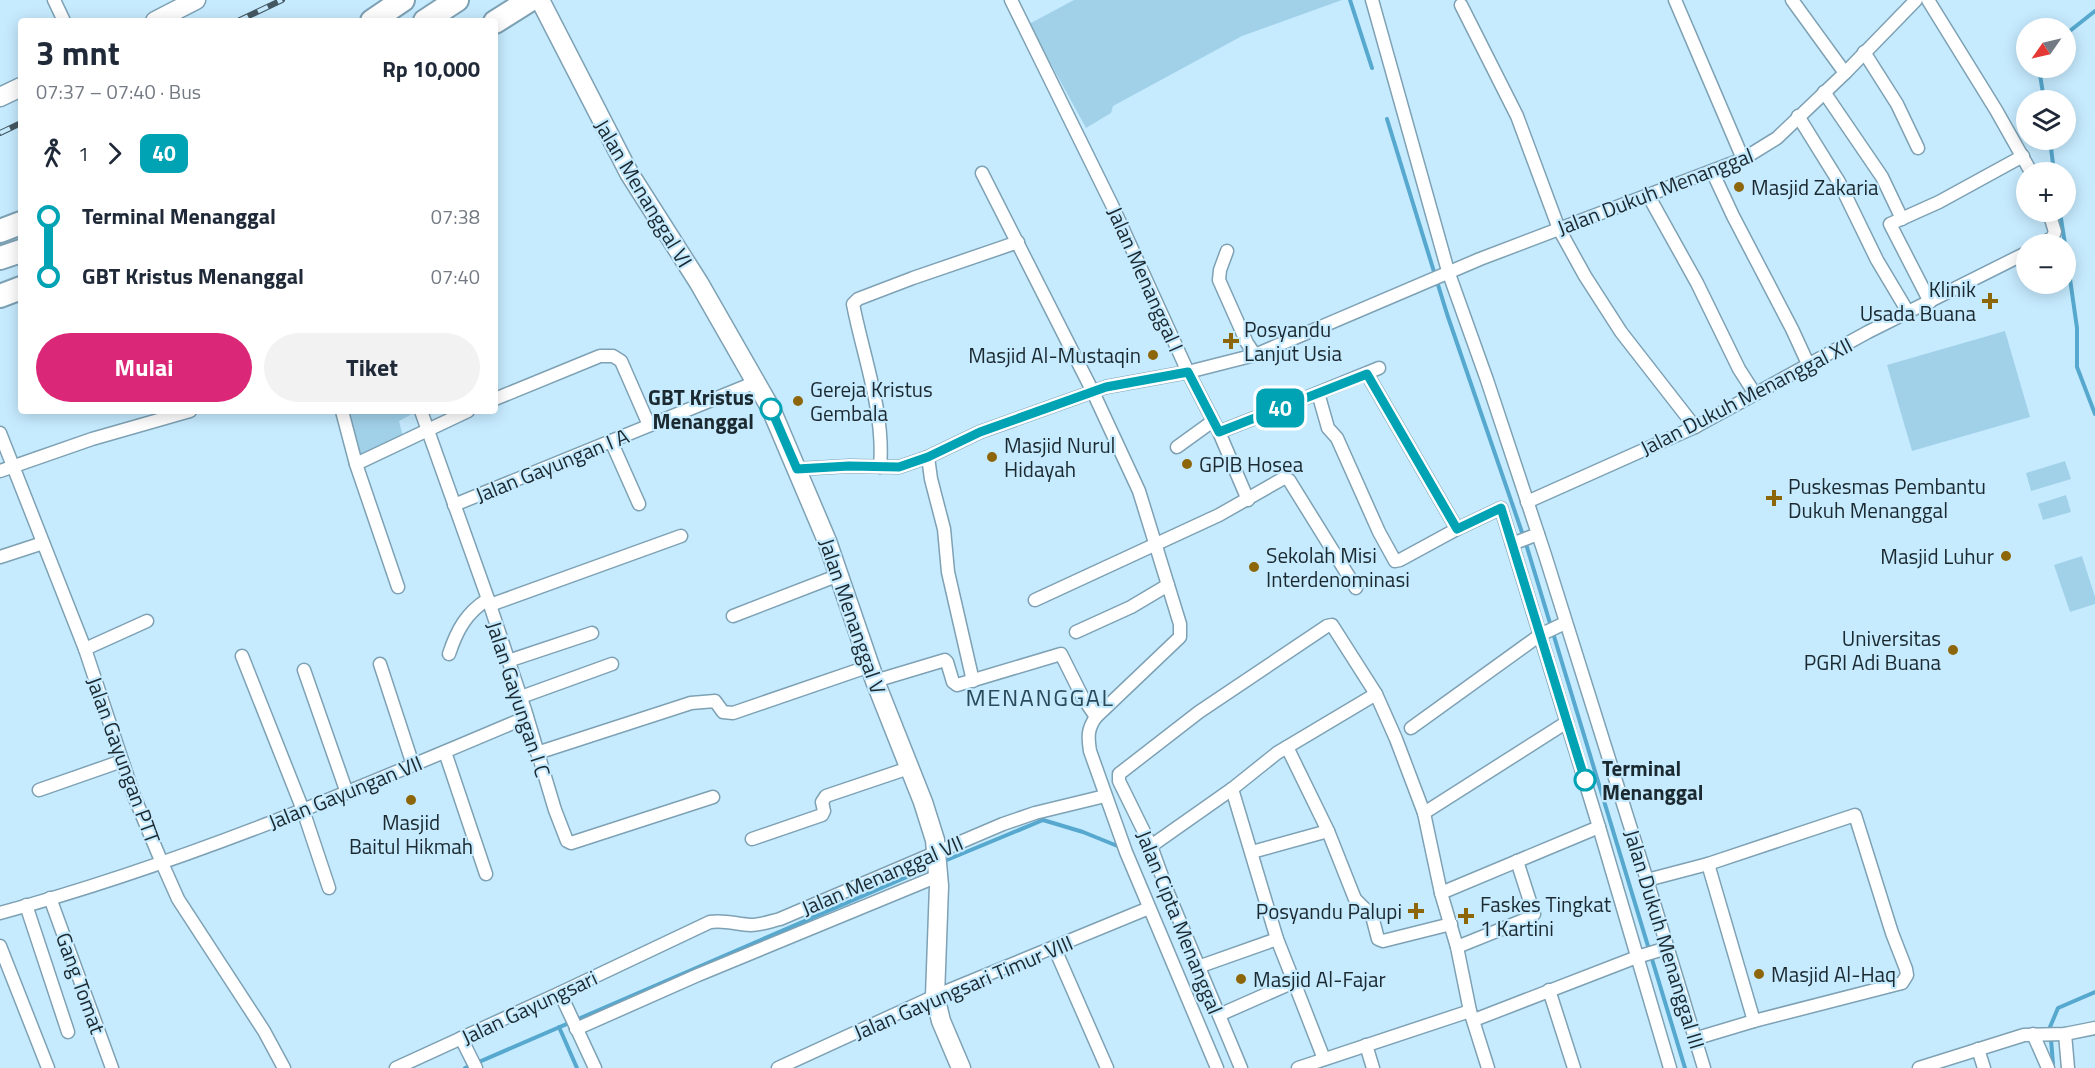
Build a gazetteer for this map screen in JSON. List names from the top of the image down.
{
  "streets": {
    "street": [
      "Jalan Dukuh Menanggal",
      "Jalan Menanggal VI",
      "Jalan Menanggal I",
      "Jalan Dukuh Menanggal XII",
      "Jalan Gayungan I A",
      "Jalan Menanggal V",
      "Jalan Gayungan I C",
      "Jalan Gayungan PTT",
      "Jalan Gayungan VII",
      "Jalan Menanggal VII",
      "Jalan Cipta Menanggal",
      "Jalan Dukuh Menanggal III",
      "Gang Tomat",
      "Jalan Gayungsari Timur VIII",
      "Jalan Gayungsari"
    ]
  },
  "crossings": [
    ["Jalan Dukuh Menanggal", "Jalan Menanggal I"],
    ["Jalan Dukuh Menanggal", "Jalan Menanggal V"],
    ["Jalan Menanggal VI", "Jalan Gayungan I A"],
    ["Jalan Menanggal VI", "Jalan Menanggal V"],
    ["Jalan Dukuh Menanggal XII", "Jalan Dukuh Menanggal III"],
    ["Jalan Gayungan I A", "Jalan Menanggal V"],
    ["Jalan Gayungan I A", "Jalan Gayungan I C"],
    ["Jalan Menanggal V", "Jalan Menanggal VII"],
    ["Jalan Menanggal V", "Jalan Gayungsari Timur VIII"],
    ["Jalan Gayungan I C", "Jalan Gayungan VII"],
    ["Jalan Gayungan PTT", "Jalan Gayungan VII"],
    ["Jalan Gayungan VII", "Gang Tomat"],
    ["Jalan Menanggal VII", "Jalan Gayungsari"]
  ],
  "districts": ["MENANGGAL"],
  "places": {
    "other": [
      "Masjid Zakaria",
      "Masjid Al-Mustaqin",
      "Gereja Kristus Gembala",
      "GBT Kristus Menanggal",
      "Masjid Nurul Hidayah",
      "GPIB Hosea",
      "Masjid Luhur",
      "Sekolah Misi Interdenominasi",
      "Universitas PGRI Adi Buana",
      "Terminal Menanggal",
      "Masjid Baitul Hikmah",
      "Masjid Al-Haq",
      "Masjid Al-Fajar"
    ],
    "health": [
      "Klinik Usada Buana",
      "Posyandu Lanjut Usia",
      "Puskesmas Pembantu Dukuh Menanggal",
      "Posyandu Palupi",
      "Faskes Tingkat 1 Kartini"
    ]
  },
  "lines": ["bus line 40"],
  "north": "bottom left",
  "page": {
    "on_map": "40",
    "map_buttons": ["+", "−"],
    "heading": ["3 mnt", "07:37 – 07:40 · Bus", "Rp 10,000"],
    "legs": ["1", "40"],
    "list": [
      {
        "name": "Terminal Menanggal",
        "value": "07:38"
      },
      {
        "name": "GBT Kristus Menanggal",
        "value": "07:40"
      }
    ],
    "buttons": ["Mulai", "Tiket"]
  }
}
